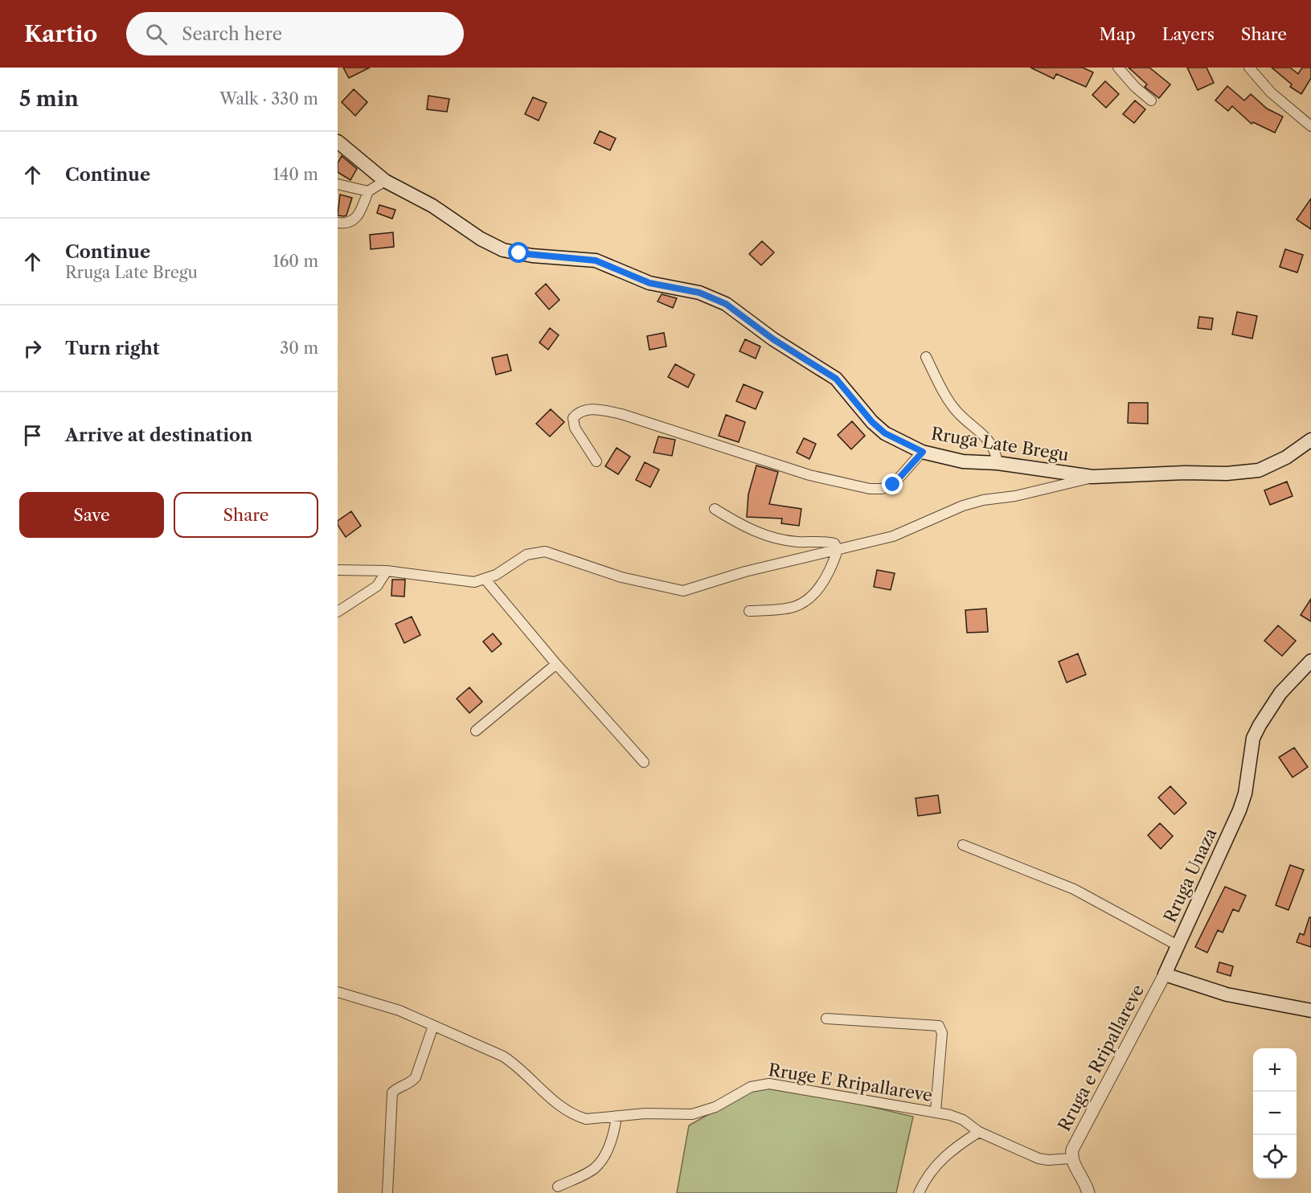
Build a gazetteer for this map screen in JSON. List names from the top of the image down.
{
  "streets": {
    "main road": ["Rruga Late Bregu", "Rruga Unaza"],
    "street": ["Rruga e Rripallareve", "Rruge E Rripallareve"]
  },
  "crossings": [
    ["Rruga Unaza", "Rruga e Rripallareve"],
    ["Rruga e Rripallareve", "Rruge E Rripallareve"]
  ],
  "page": {
    "header": "Kartio",
    "search": "Search here",
    "nav": ["Map", "Layers", "Share"],
    "heading": ["5 min", "Walk · 330 m"],
    "list": [
      ["Continue", "140 m"],
      ["Continue", "Rruga Late Bregu", "160 m"],
      ["Turn right", "30 m"],
      "Arrive at destination"
    ],
    "buttons": ["Save", "Share"],
    "map_buttons": ["+", "−"]
  }
}
